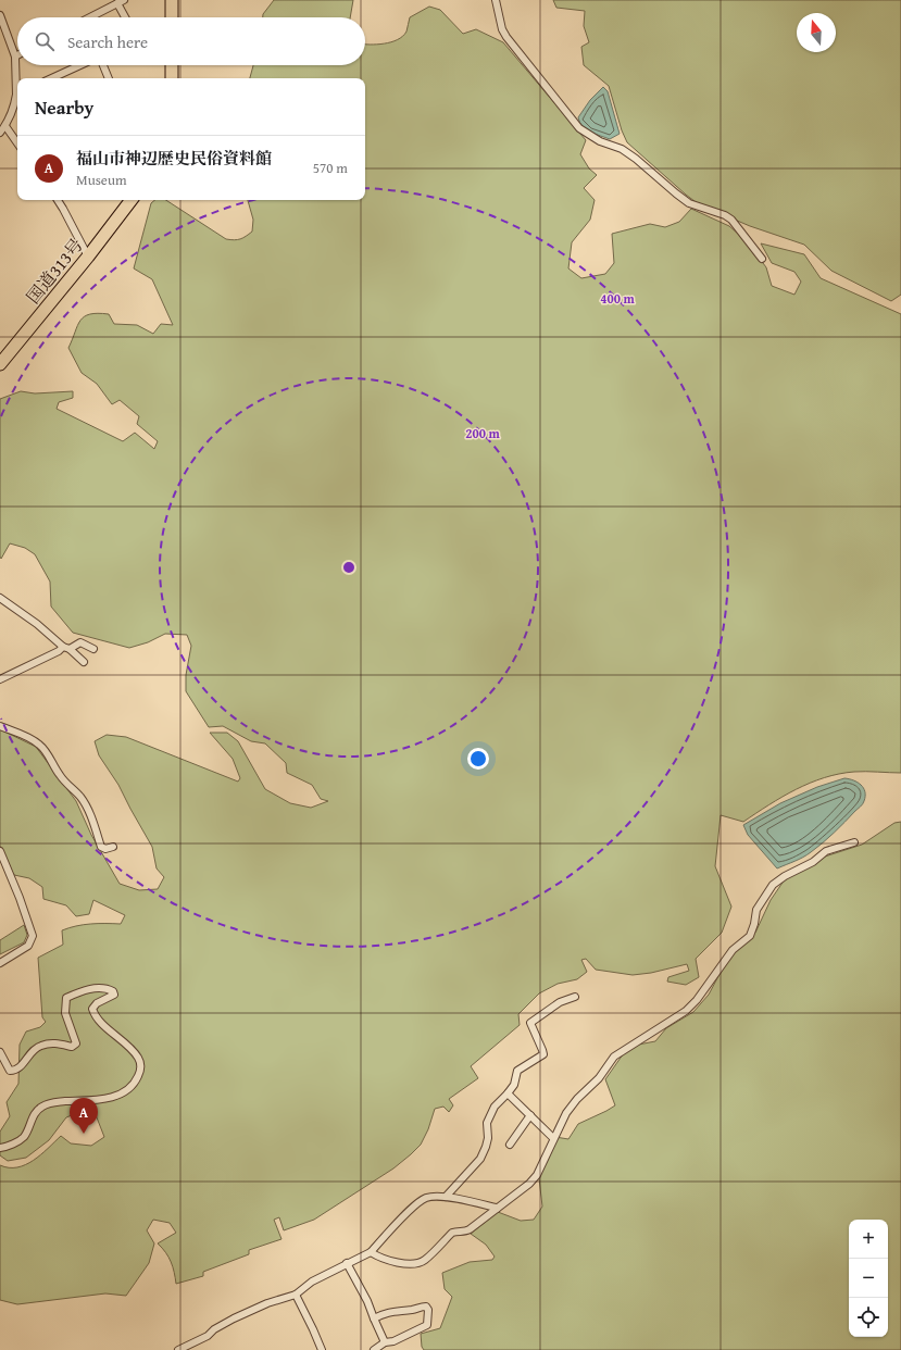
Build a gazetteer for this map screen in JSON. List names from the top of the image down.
{
  "streets": {
    "highway": ["国道313号"]
  },
  "north": "top",
  "page": {
    "search": "Search here",
    "heading": "Nearby",
    "list": [
      {
        "mark": "A",
        "name": "福山市神辺歴史民俗資料館",
        "note": "Museum",
        "value": "570 m"
      }
    ],
    "pins": "A",
    "map_buttons": ["+", "−"]
  },
  "rings": ["400 m", "200 m"]
}
